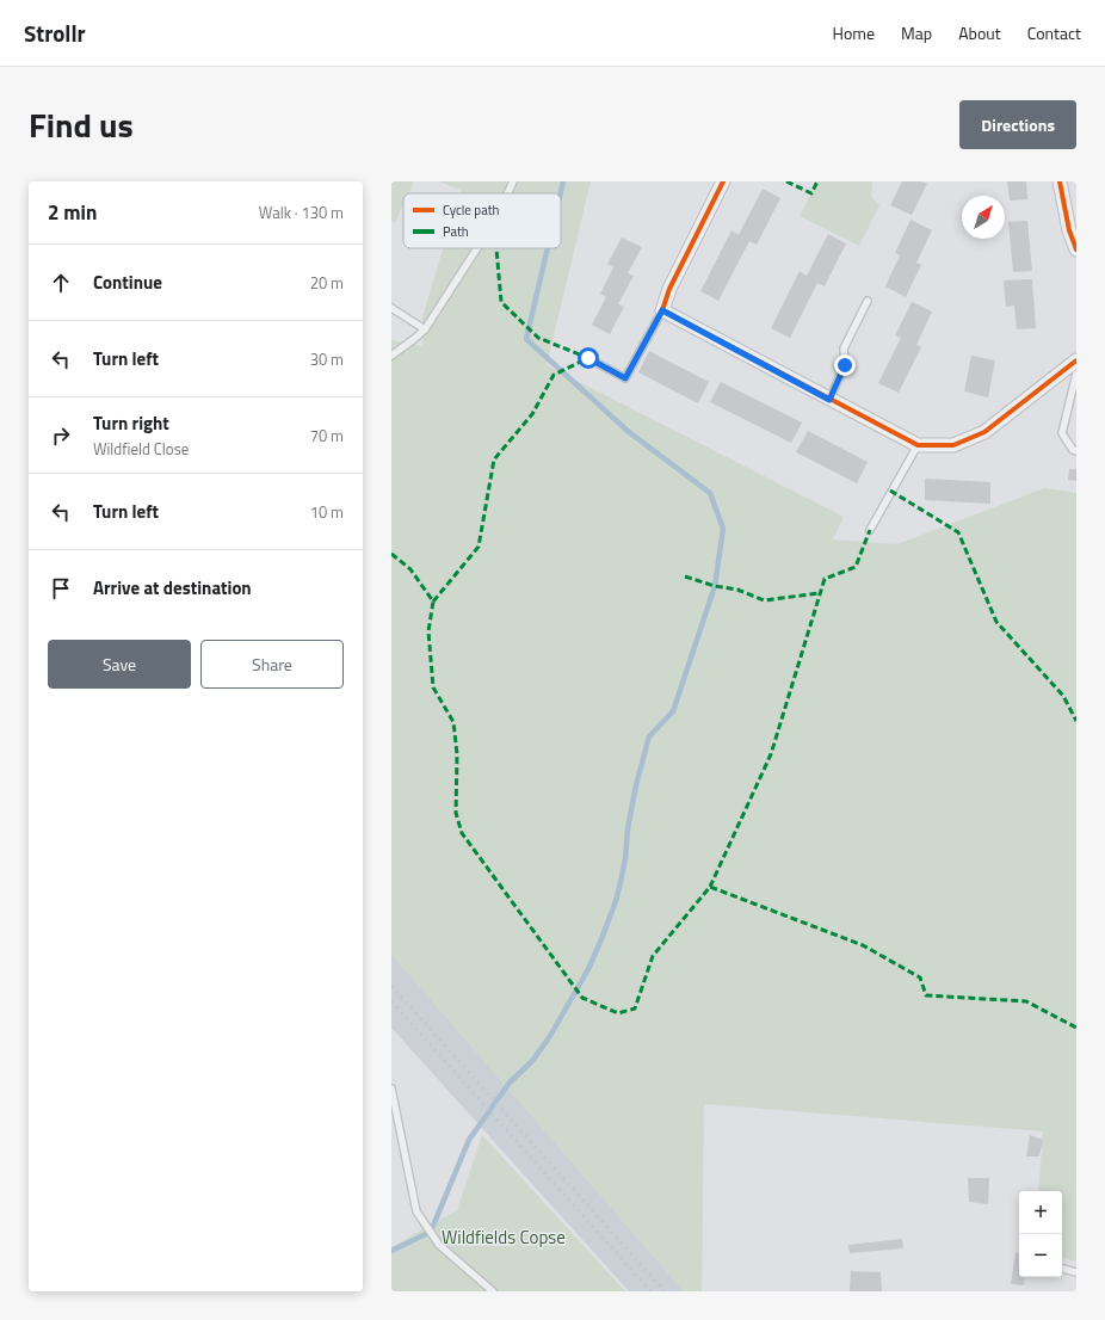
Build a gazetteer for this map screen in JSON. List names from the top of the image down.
{
  "parks": ["Wildfields Copse"],
  "legend": ["Cycle path", "Path"],
  "north": "top right",
  "page": {
    "header": "Strollr",
    "nav": [
      "Home",
      "Map",
      "About",
      "Contact"
    ],
    "title": "Find us",
    "buttons": [
      "Directions",
      ["Save", "Share"]
    ],
    "heading": ["2 min", "Walk · 130 m"],
    "list": [
      ["Continue", "20 m"],
      ["Turn left", "30 m"],
      ["Turn right", "Wildfield Close", "70 m"],
      ["Turn left", "10 m"],
      "Arrive at destination"
    ],
    "map_buttons": ["+", "−"]
  }
}
